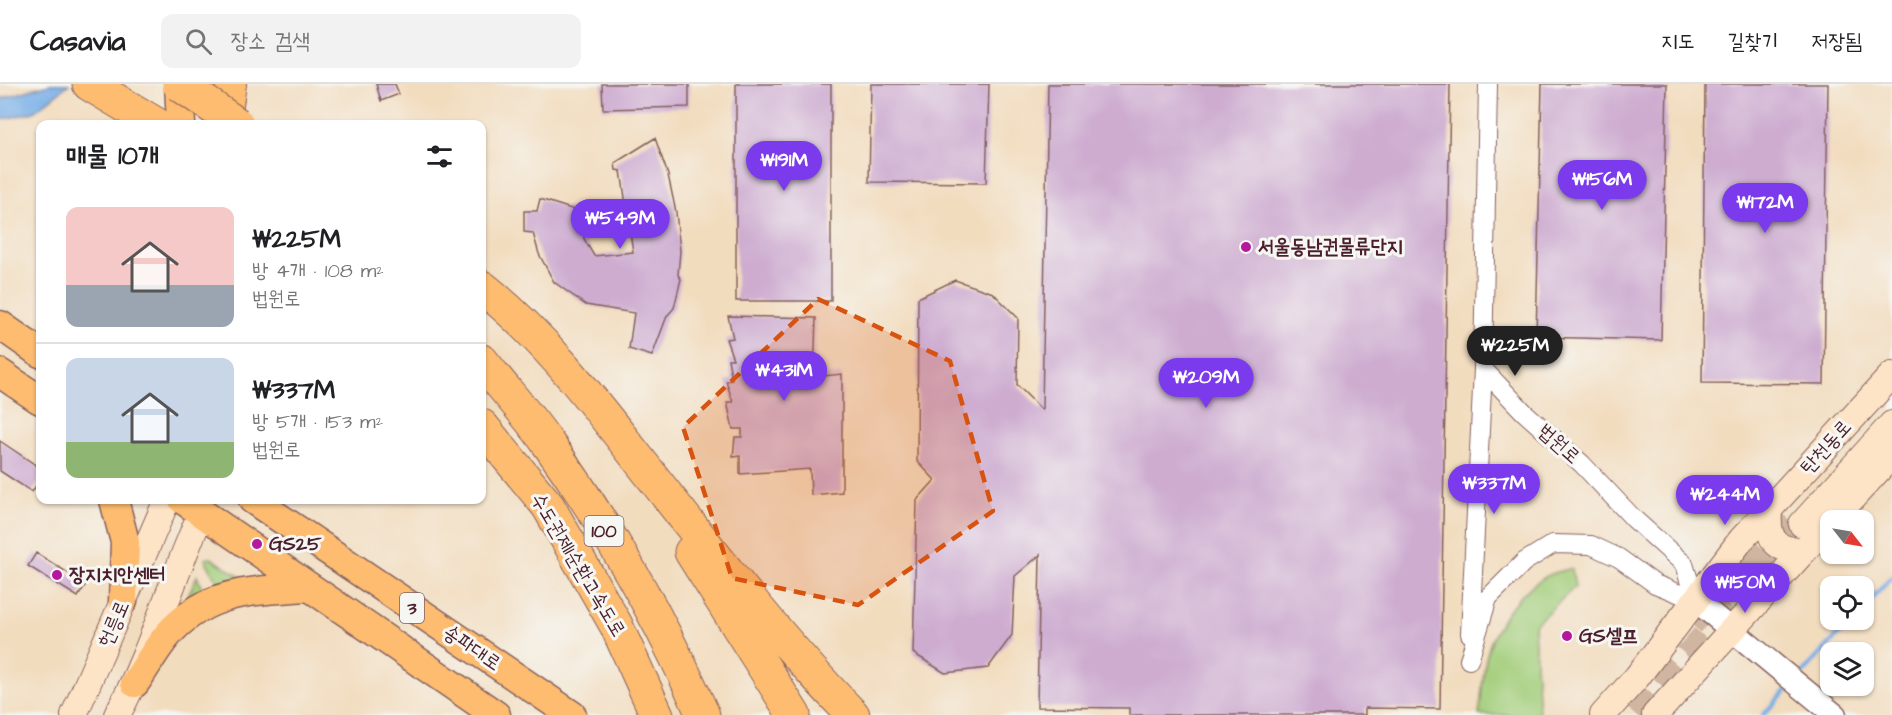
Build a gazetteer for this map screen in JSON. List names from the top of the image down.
{
  "streets": {
    "highway": ["100", "수도권제1순환고속도로"],
    "main road": [
      "탄천동로",
      "3",
      "헌릉로",
      "송파대로"
    ],
    "street": ["법원로"]
  },
  "crossings": [
    ["법원로", "탄천동로"],
    ["3", "헌릉로"]
  ],
  "places": [
    "서울동남권물류단지",
    "GS25",
    "장지치안센터",
    "GS셀프"
  ],
  "north": "bottom right",
  "page": {
    "header": "Casavia",
    "search": "장소 검색",
    "nav": ["지도", "길찾기", "저장됨"],
    "heading": "매물 10개",
    "price": [
      "₩191M",
      "₩156M",
      "₩172M",
      "₩549M",
      "₩225M",
      "₩431M",
      "₩209M",
      "₩337M",
      "₩244M",
      "₩150M"
    ],
    "list": [
      {
        "name": "₩225M",
        "note": "방 4개 · 108 m² · 법원로"
      },
      {
        "name": "₩337M",
        "note": "방 5개 · 153 m² · 법원로"
      }
    ]
  }
}
